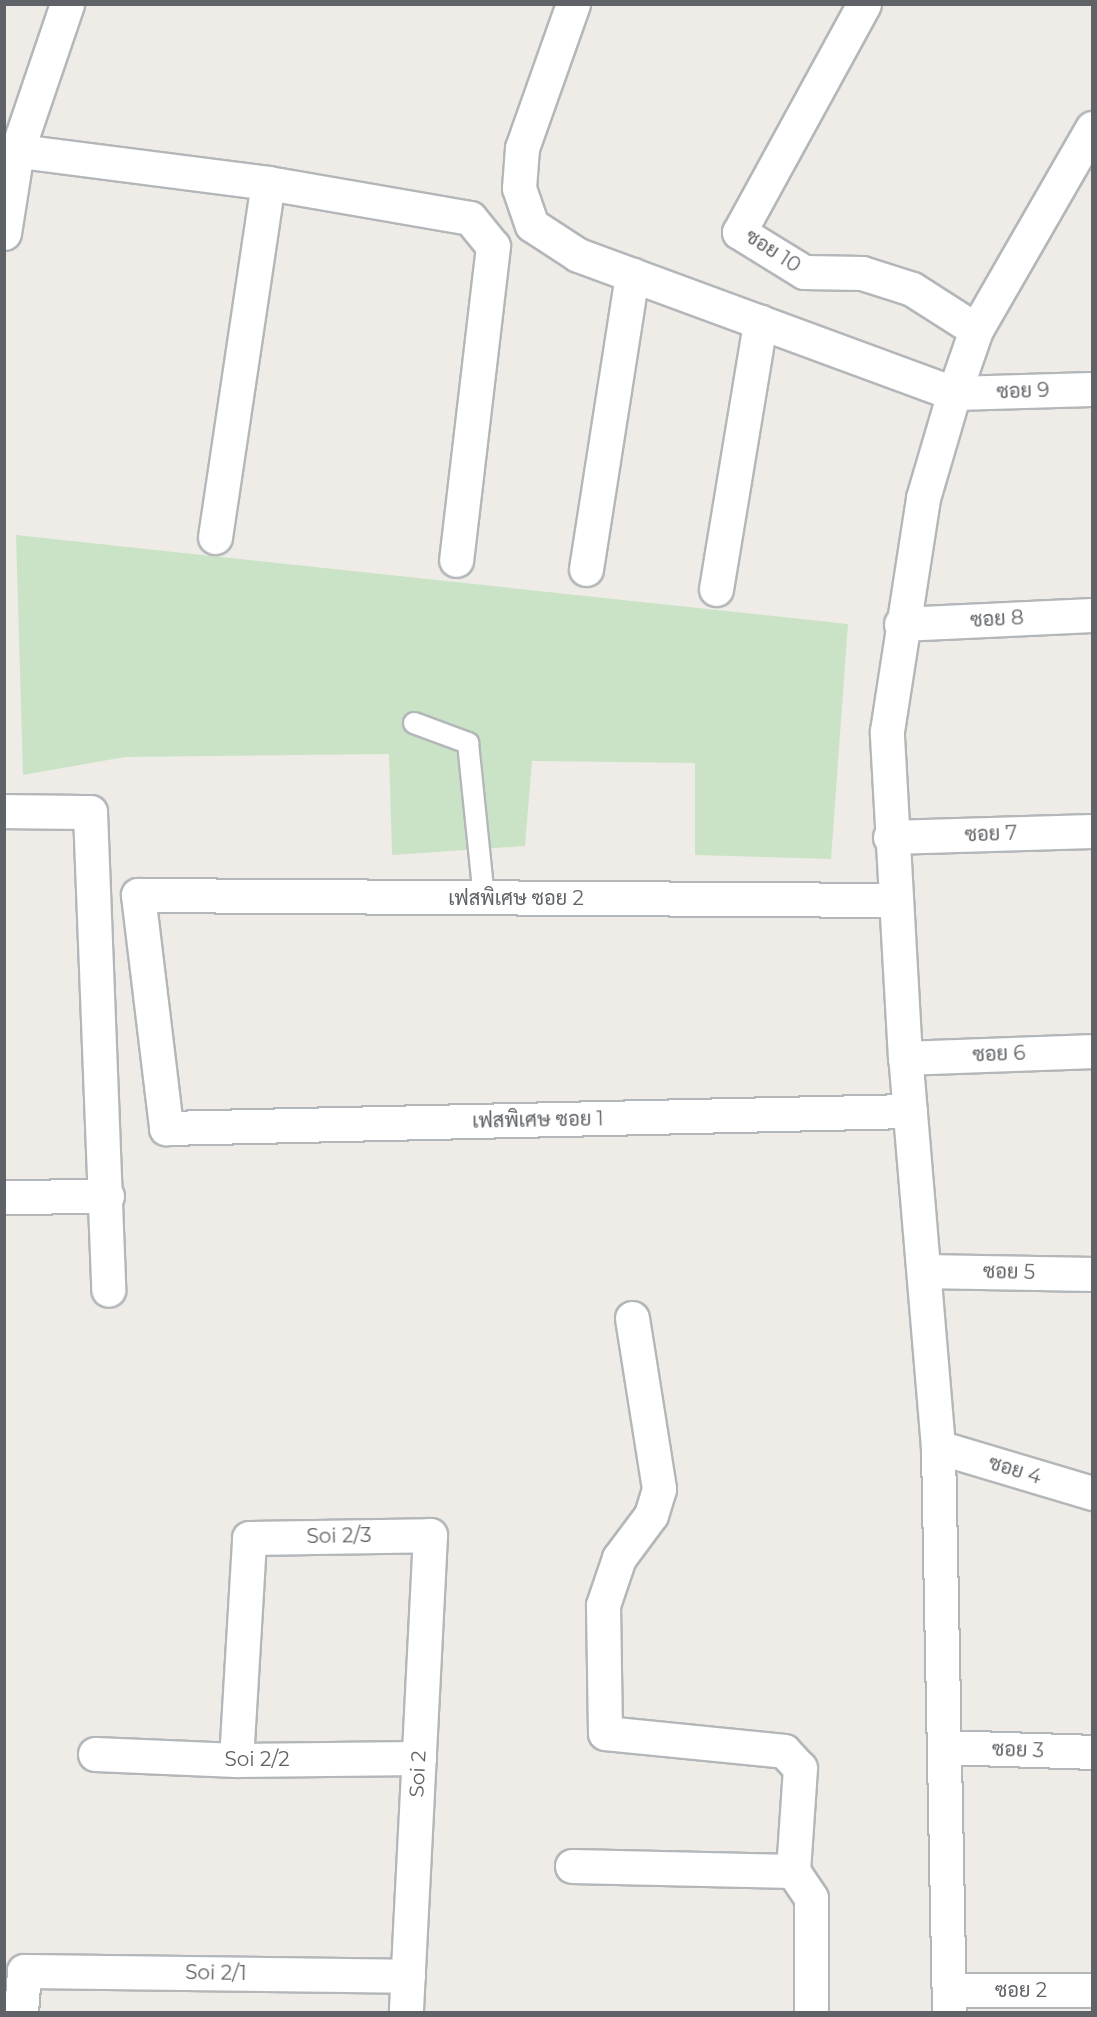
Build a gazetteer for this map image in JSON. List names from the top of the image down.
{
  "streets": {
    "street": [
      "ซอย 10",
      "ซอย 9",
      "ซอย 8",
      "ซอย 7",
      "เฟสพิเศษ ซอย 2",
      "ซอย 6",
      "เฟสพิเศษ ซอย 1",
      "ซอย 5",
      "ซอย 4",
      "Soi 2/3",
      "ซอย 3",
      "Soi 2/2",
      "Soi 2",
      "Soi 2/1",
      "ซอย 2"
    ]
  },
  "crossings": [
    ["เฟสพิเศษ ซอย 2", "เฟสพิเศษ ซอย 1"],
    ["Soi 2/3", "Soi 2/2"],
    ["Soi 2/3", "Soi 2"],
    ["Soi 2/2", "Soi 2"],
    ["Soi 2", "Soi 2/1"]
  ]
}
